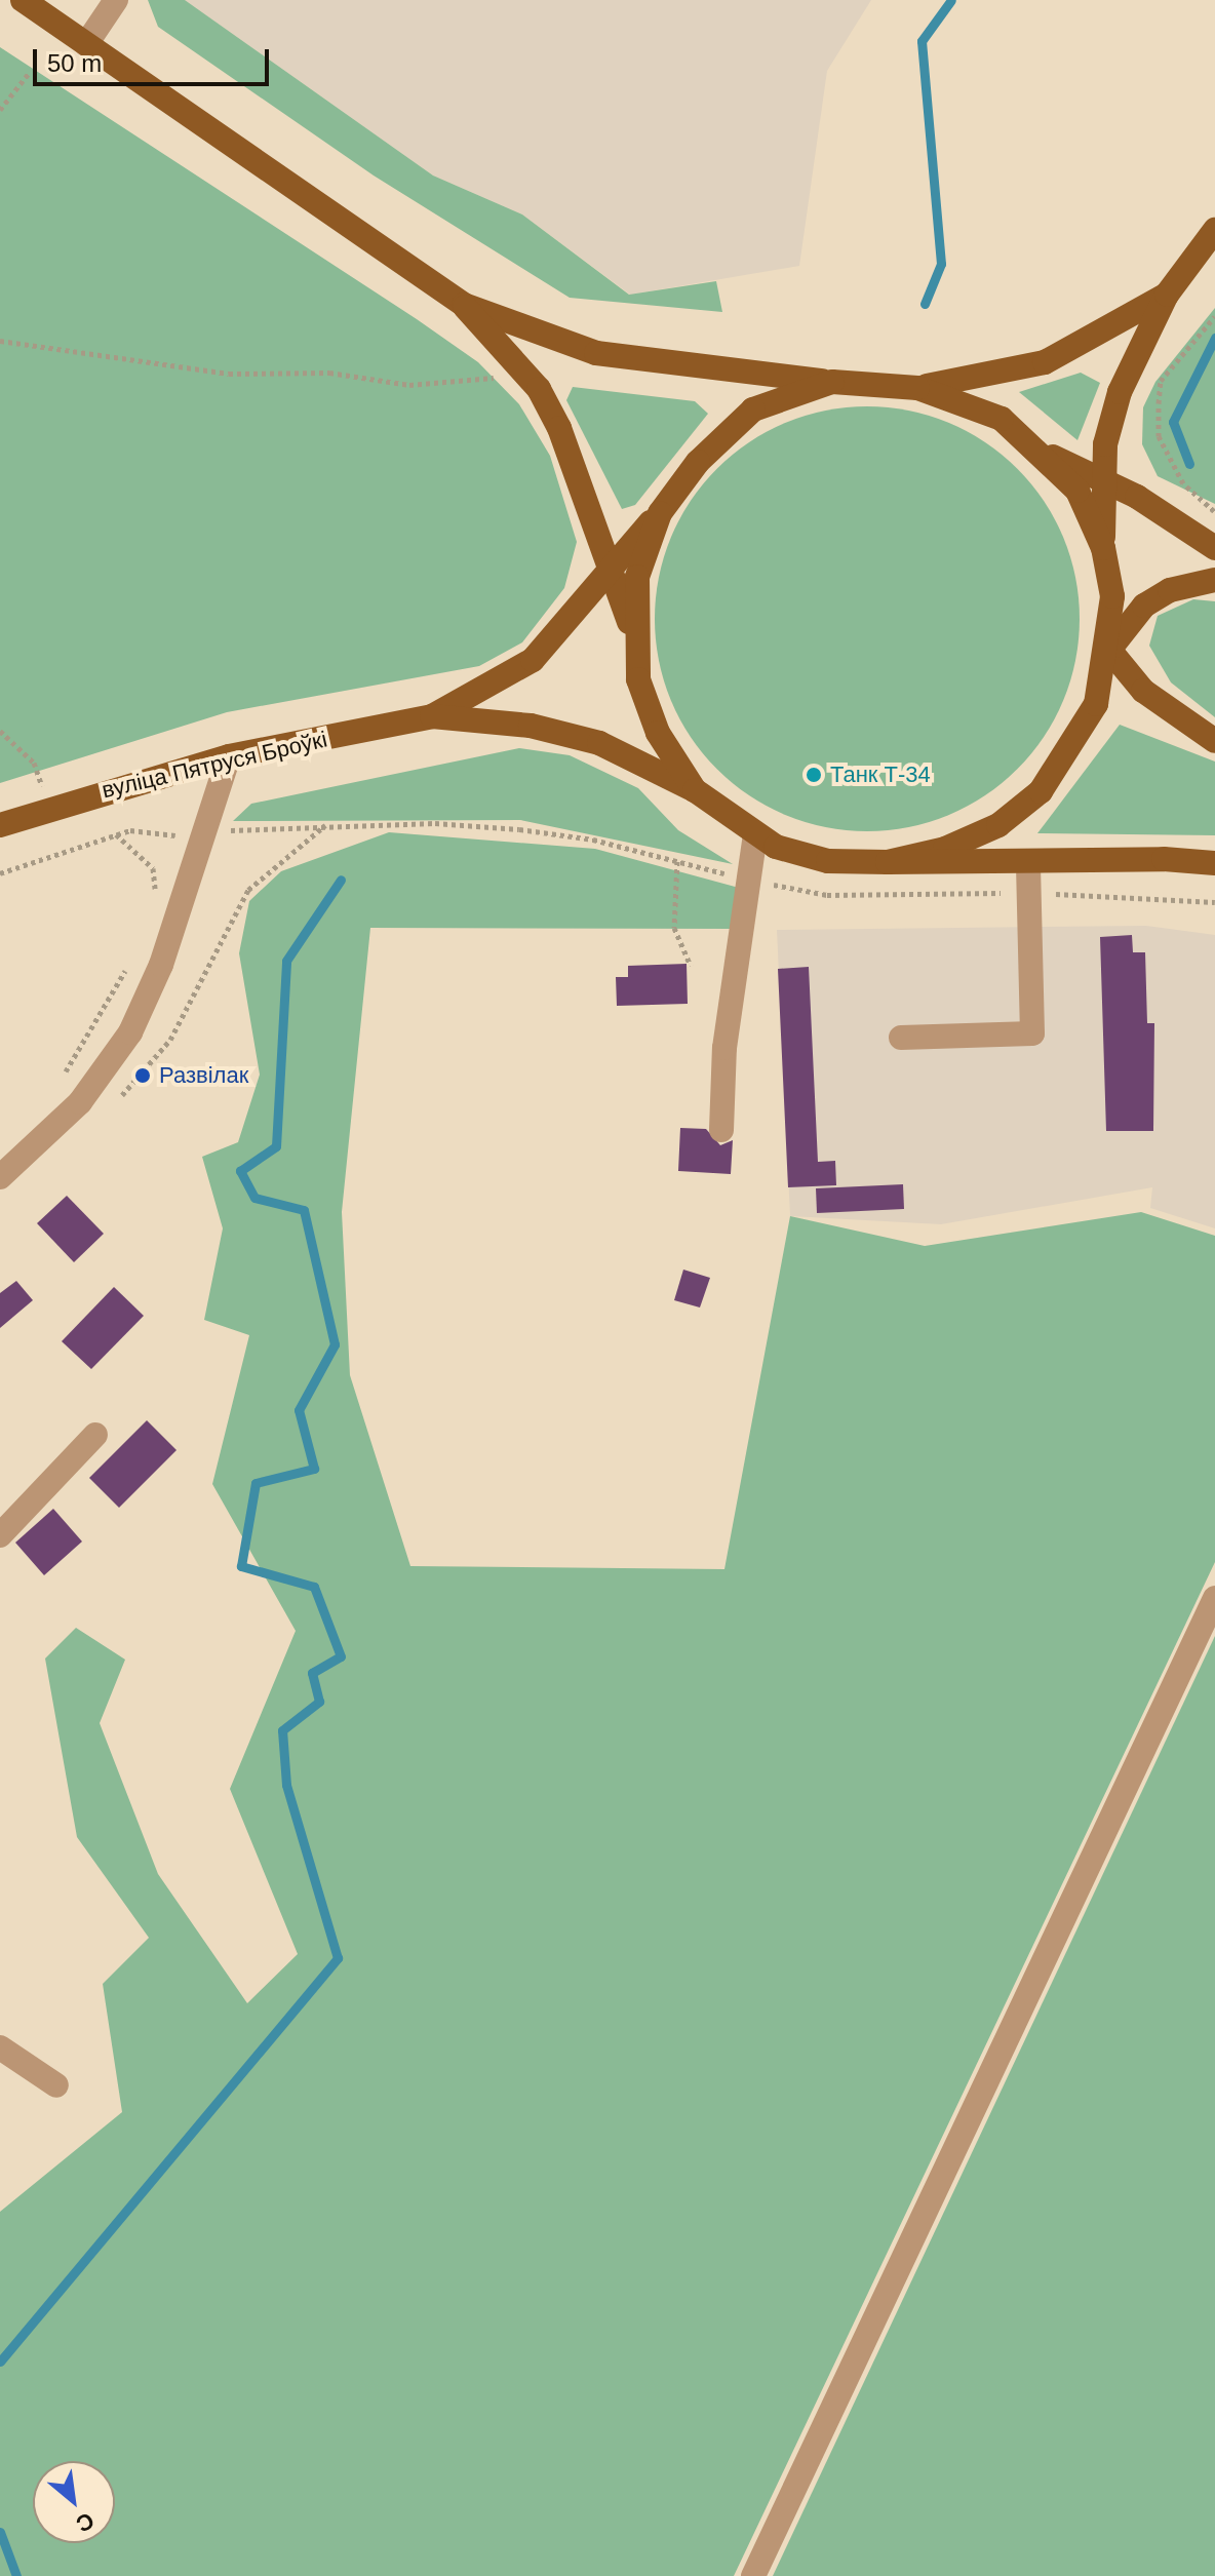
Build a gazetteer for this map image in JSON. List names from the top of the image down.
{
  "streets": {
    "main road": ["вуліца Пятруся Броўкі"]
  },
  "places": ["Танк Т-34", "Развілак"],
  "scale_bar": "50 m",
  "north": "bottom right"
}
